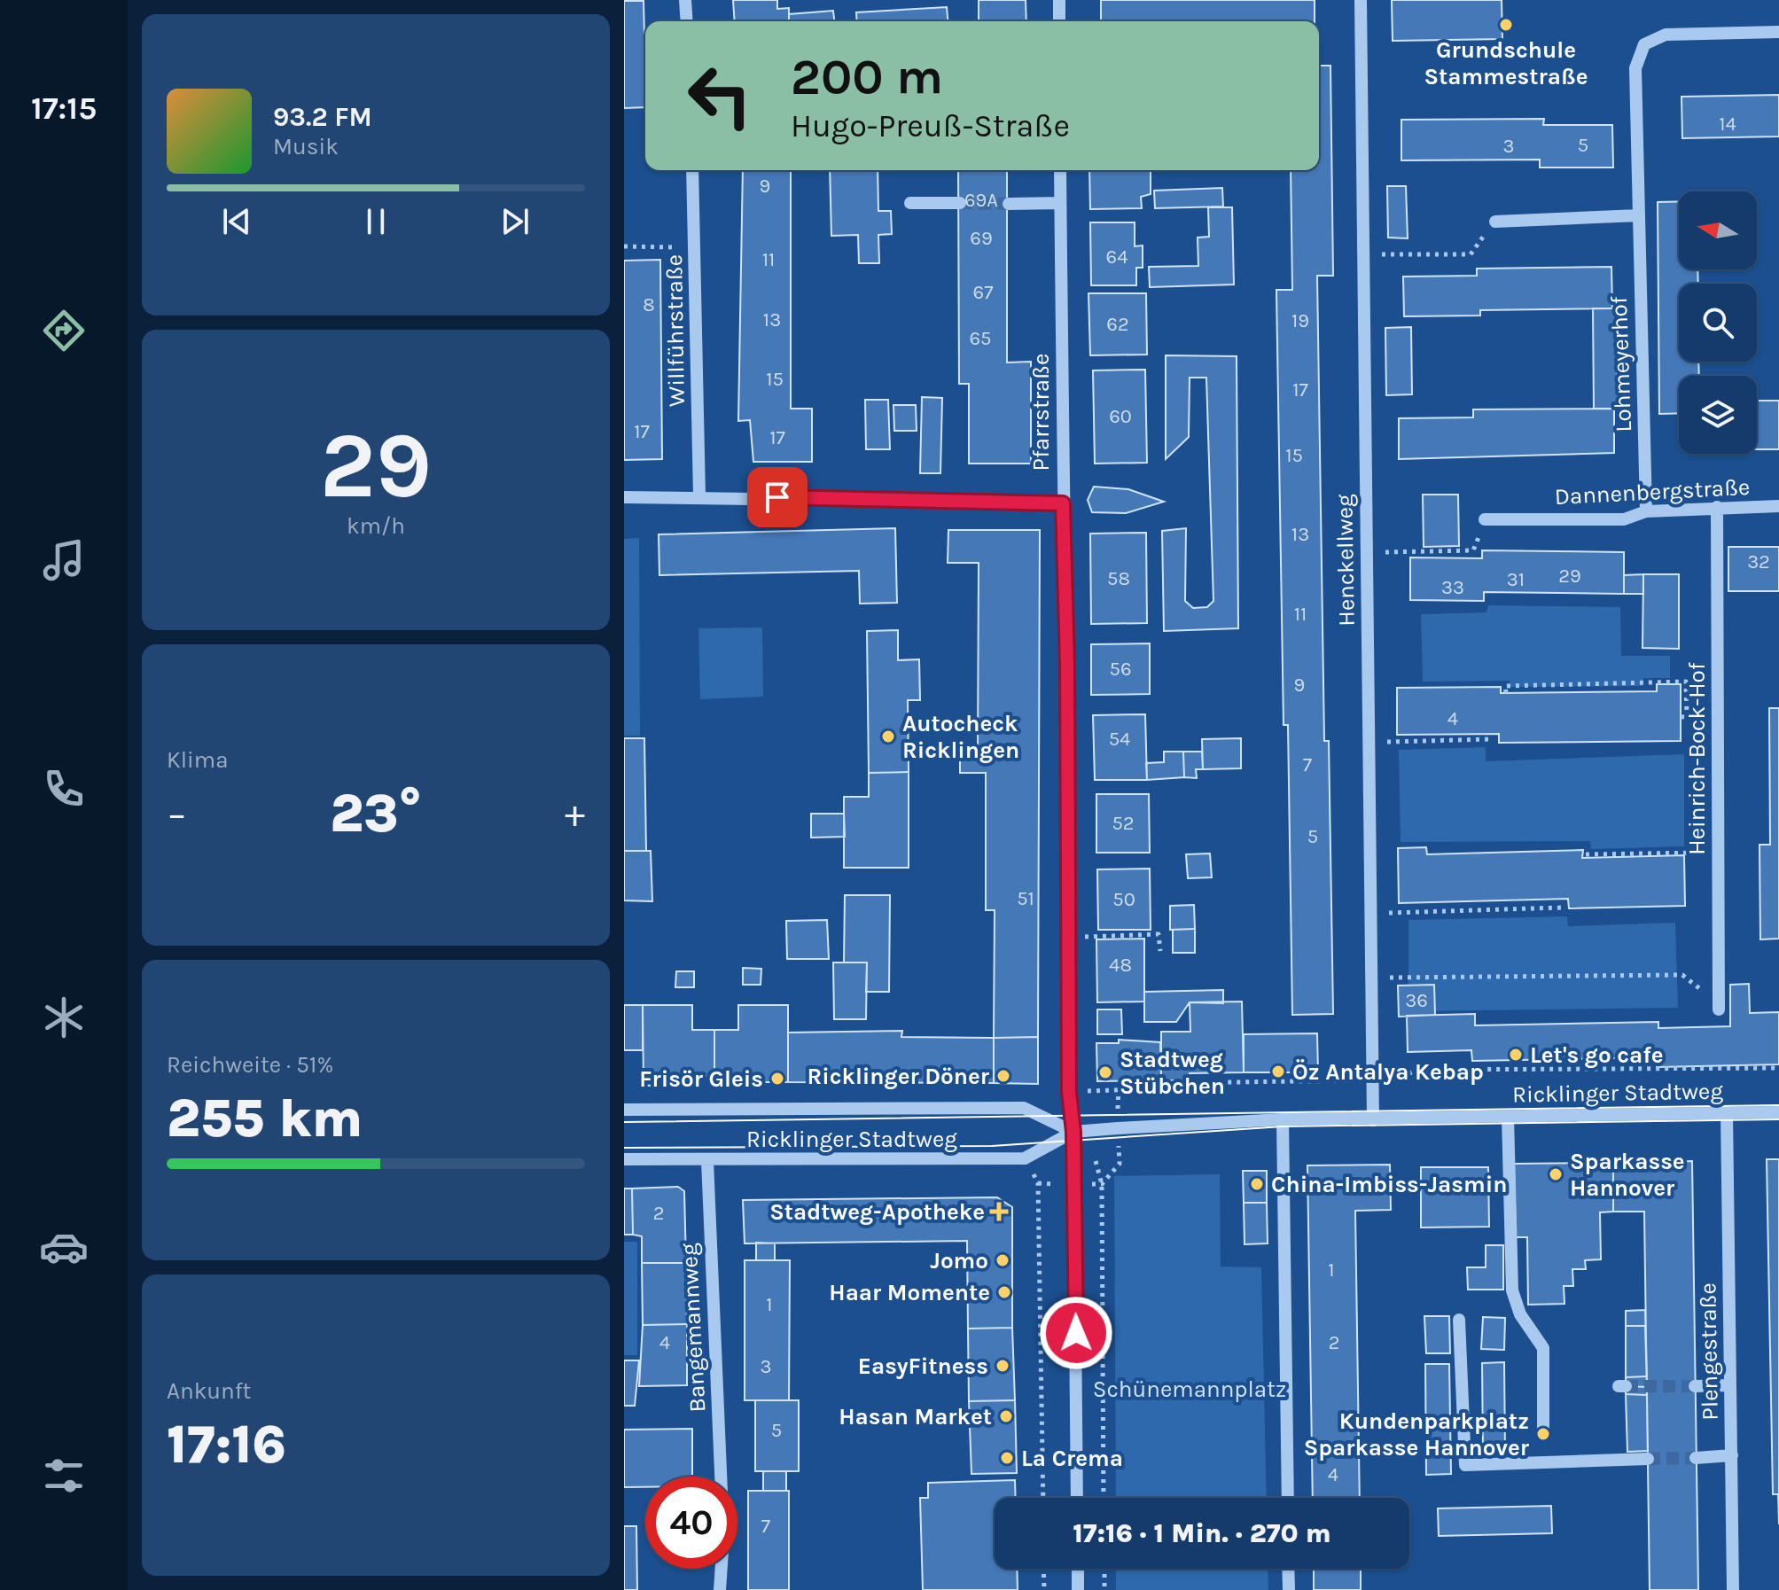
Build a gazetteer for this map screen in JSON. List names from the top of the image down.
{
  "streets": {
    "street": [
      "Willführstraße",
      "Lohmeyerhof",
      "Pfarrstraße",
      "Dannenbergstraße",
      "Henckellweg",
      "Heinrich-Bock-Hof",
      "Ricklinger Stadtweg",
      "Bangemannweg",
      "Plengestraße"
    ]
  },
  "crossings": [
    ["Lohmeyerhof", "Dannenbergstraße"],
    ["Pfarrstraße", "Ricklinger Stadtweg"],
    ["Dannenbergstraße", "Heinrich-Bock-Hof"],
    ["Henckellweg", "Ricklinger Stadtweg"],
    ["Ricklinger Stadtweg", "Bangemannweg"],
    ["Ricklinger Stadtweg", "Plengestraße"]
  ],
  "parks": ["Schünemannplatz"],
  "places": {
    "other": [
      "Grundschule Stammestraße",
      "Autocheck Ricklingen",
      "Let's go cafe",
      "Öz Antalya Kebap",
      "Stadtweg Stübchen",
      "Ricklinger Döner",
      "Frisör Gleis",
      "Sparkasse Hannover",
      "China-Imbiss-Jasmin",
      "Jomo",
      "Haar Momente",
      "EasyFitness",
      "Hasan Market",
      "Kundenparkplatz Sparkasse Hannover",
      "La Crema"
    ],
    "health": ["Stadtweg-Apotheke"]
  },
  "house_numbers": [
    "14",
    "5",
    "3",
    "9",
    "69A",
    "69",
    "64",
    "11",
    "67",
    "8",
    "13",
    "19",
    "62",
    "65",
    "15",
    "17",
    "60",
    "17",
    "17",
    "15",
    "13",
    "32",
    "29",
    "58",
    "31",
    "33",
    "11",
    "56",
    "9",
    "4",
    "54",
    "7",
    "52",
    "5",
    "51",
    "50",
    "48",
    "36",
    "2",
    "1",
    "1",
    "4",
    "2",
    "3",
    "5",
    "4",
    "7"
  ],
  "north": "left",
  "page": {
    "tabs": "17:15",
    "turn": ["200 m", "Hugo-Preuß-Straße"],
    "song": ["93.2 FM", "Musik"],
    "tile": [
      ["29", "km/h"],
      "Klima",
      ["Reichweite · 51%", "255 km"],
      ["Ankunft", "17:16"]
    ],
    "heat": ["−", "23°", "+"],
    "limit": "40",
    "trip": "17:16 · 1 Min. · 270 m"
  }
}
